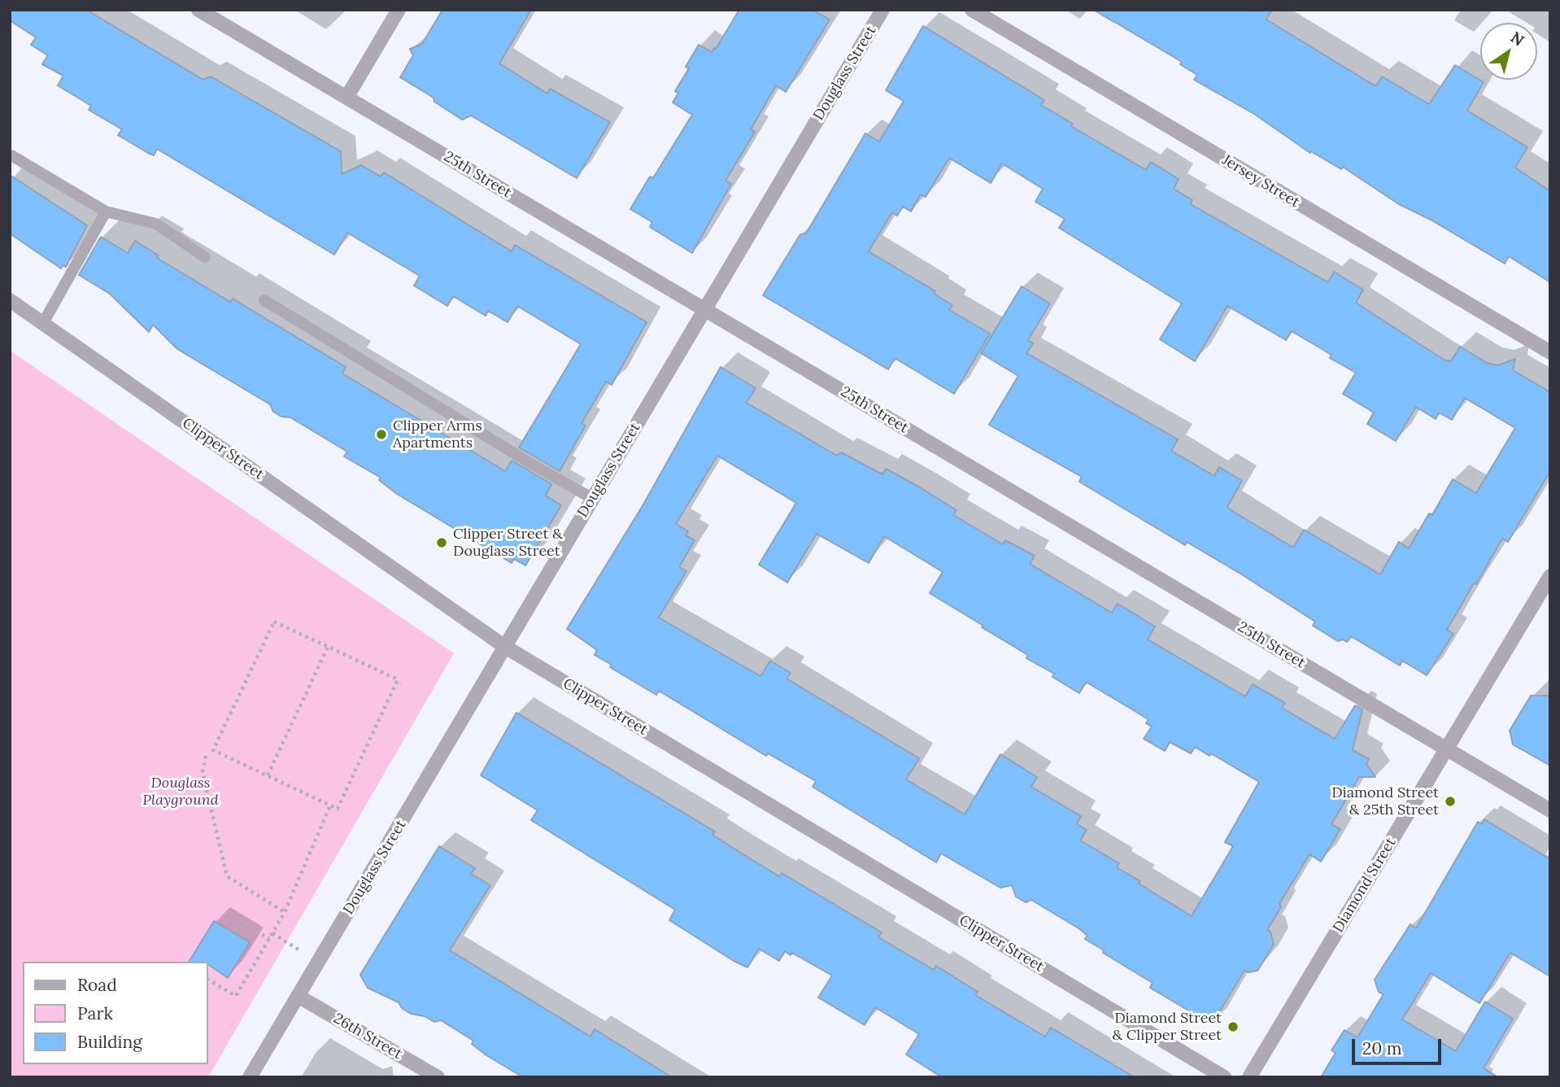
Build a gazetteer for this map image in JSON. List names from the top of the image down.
{
  "streets": {
    "street": [
      "Douglass Street",
      "25th Street",
      "Jersey Street",
      "Clipper Street",
      "Diamond Street",
      "26th Street"
    ]
  },
  "crossings": [
    ["Douglass Street", "25th Street"],
    ["Douglass Street", "Clipper Street"],
    ["Douglass Street", "26th Street"],
    ["25th Street", "Diamond Street"]
  ],
  "parks": ["Douglass Playground"],
  "places": [
    "Clipper Arms Apartments",
    "Clipper Street & Douglass Street",
    "Diamond Street & 25th Street",
    "Diamond Street & Clipper Street"
  ],
  "legend": ["Road", "Park", "Building"],
  "scale_bar": "20 m",
  "north": "top right"
}
